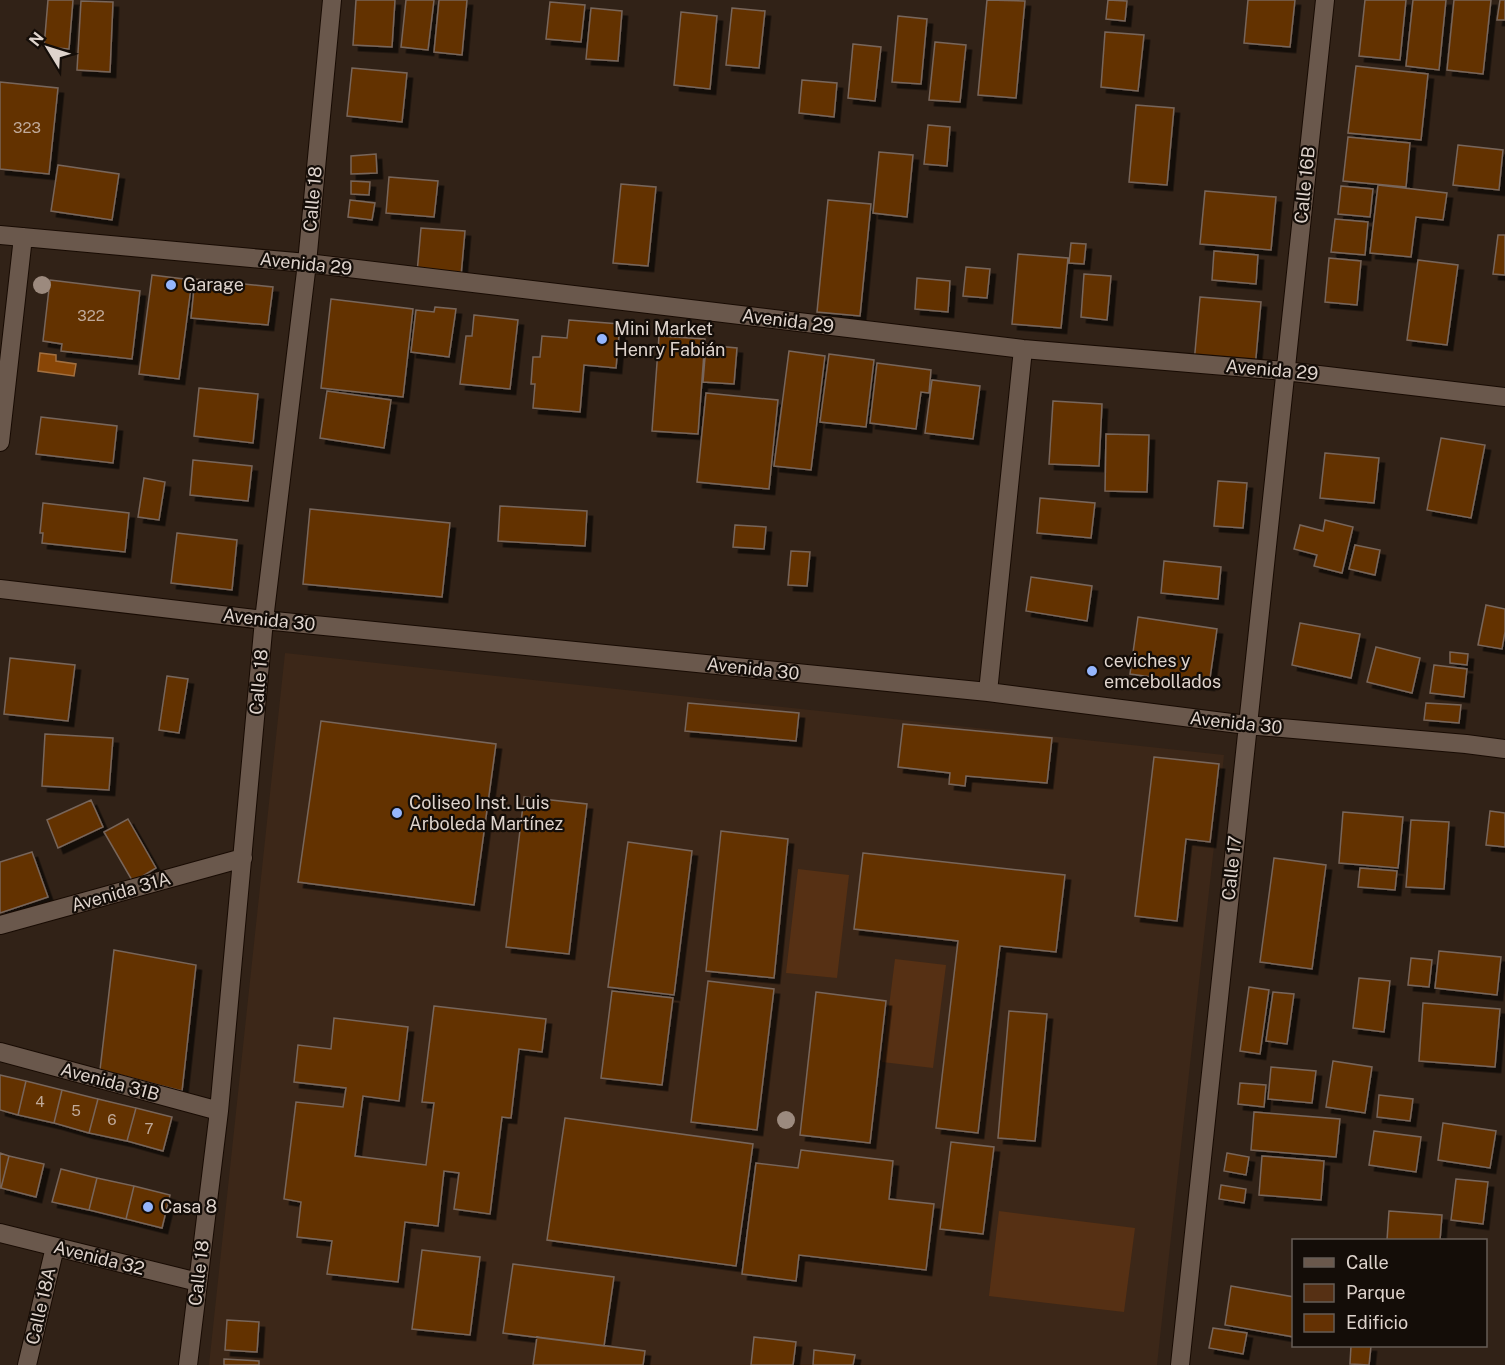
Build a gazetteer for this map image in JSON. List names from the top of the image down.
{
  "streets": {
    "street": [
      "Calle 16B",
      "Calle 18",
      "Avenida 29",
      "Avenida 30",
      "Calle 17",
      "Avenida 31A",
      "Avenida 31B",
      "Avenida 32",
      "Calle 18A"
    ]
  },
  "crossings": [
    ["Calle 16B", "Avenida 29"],
    ["Calle 16B", "Calle 17"],
    ["Calle 18", "Avenida 29"],
    ["Calle 18", "Avenida 30"],
    ["Calle 18", "Avenida 31A"],
    ["Calle 18", "Avenida 31B"],
    ["Calle 18", "Avenida 32"],
    ["Avenida 29", "Calle 17"],
    ["Avenida 30", "Calle 17"],
    ["Avenida 32", "Calle 18A"]
  ],
  "places": [
    "Garage",
    "Mini Market Henry Fabián",
    "ceviches y emcebollados",
    "Coliseo Inst. Luis Arboleda Martínez",
    "Casa 8"
  ],
  "house_numbers": [
    "323",
    "322",
    "4",
    "5",
    "6",
    "7"
  ],
  "legend": ["Calle", "Parque", "Edificio"],
  "north": "top left"
}
